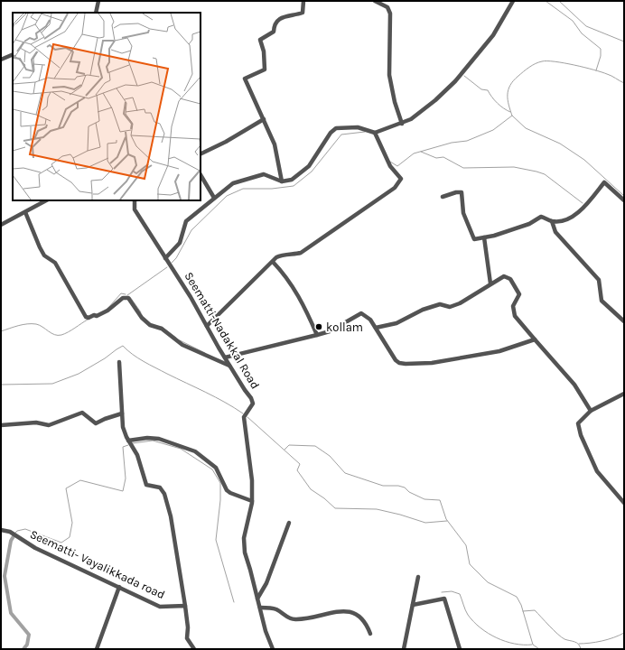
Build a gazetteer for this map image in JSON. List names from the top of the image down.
{
  "streets": {
    "street": ["Seematti-Nadakkal Road", "Seematti- Vayalikkada road"]
  },
  "places": ["kollam"]
}
